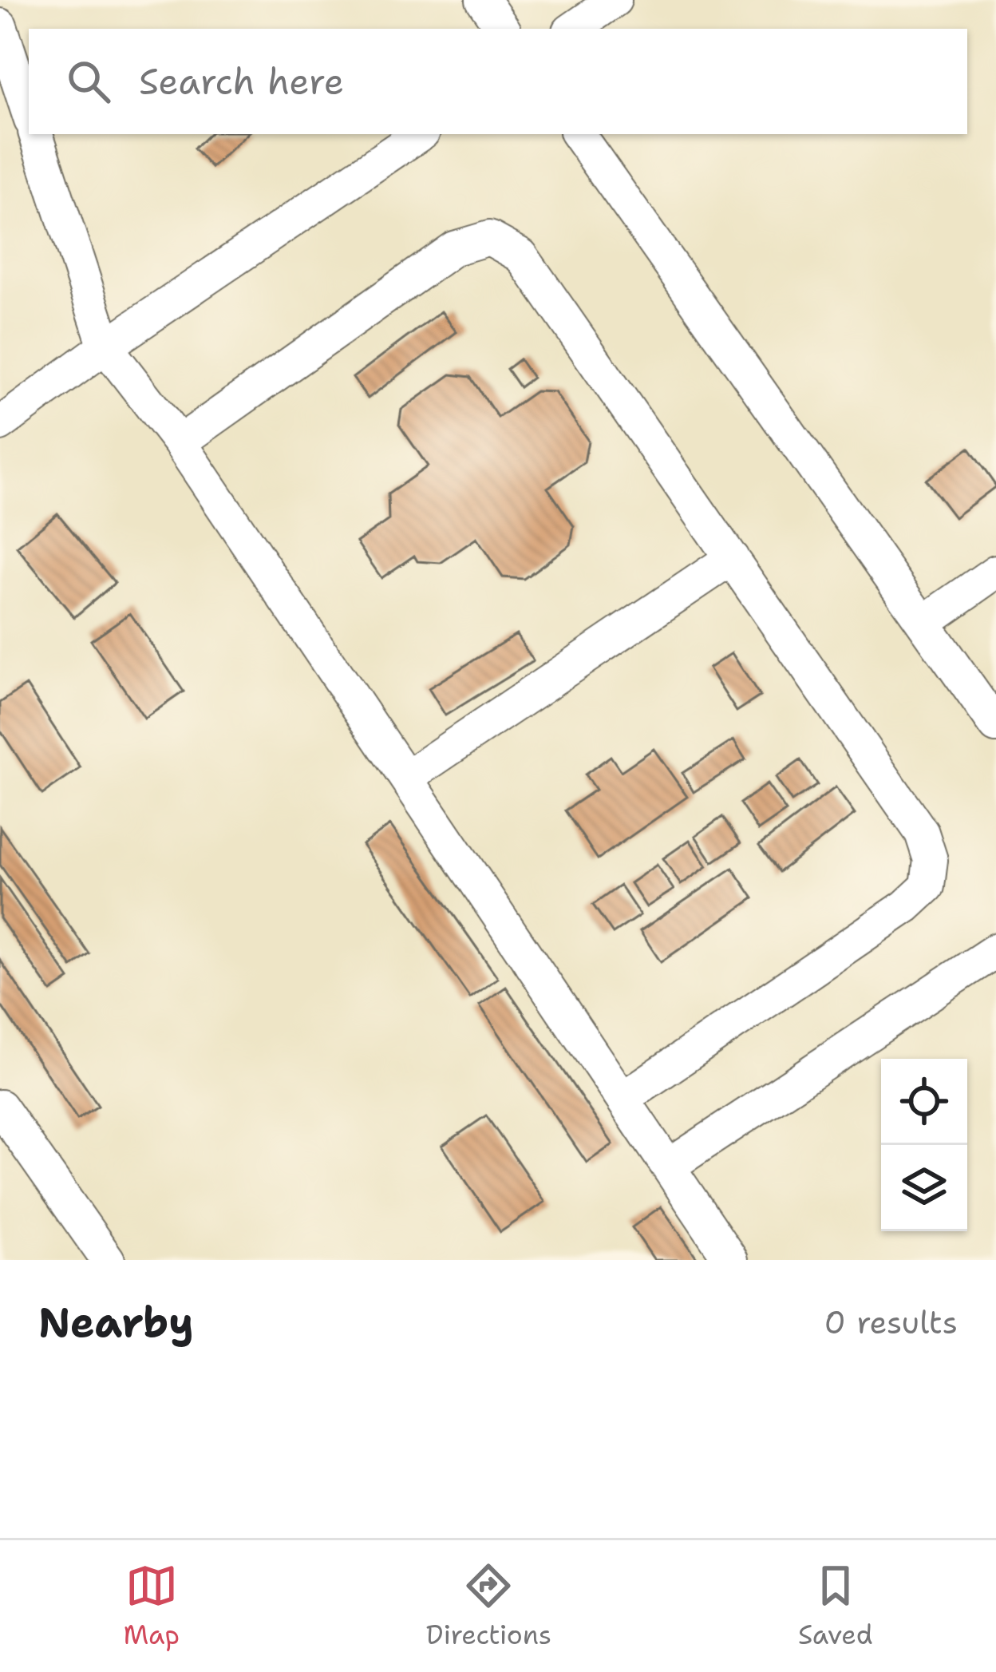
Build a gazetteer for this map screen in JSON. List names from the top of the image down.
{
  "page": {
    "search": "Search here",
    "heading": ["Nearby", "0 results"],
    "nav": ["Map", "Directions", "Saved"]
  }
}
